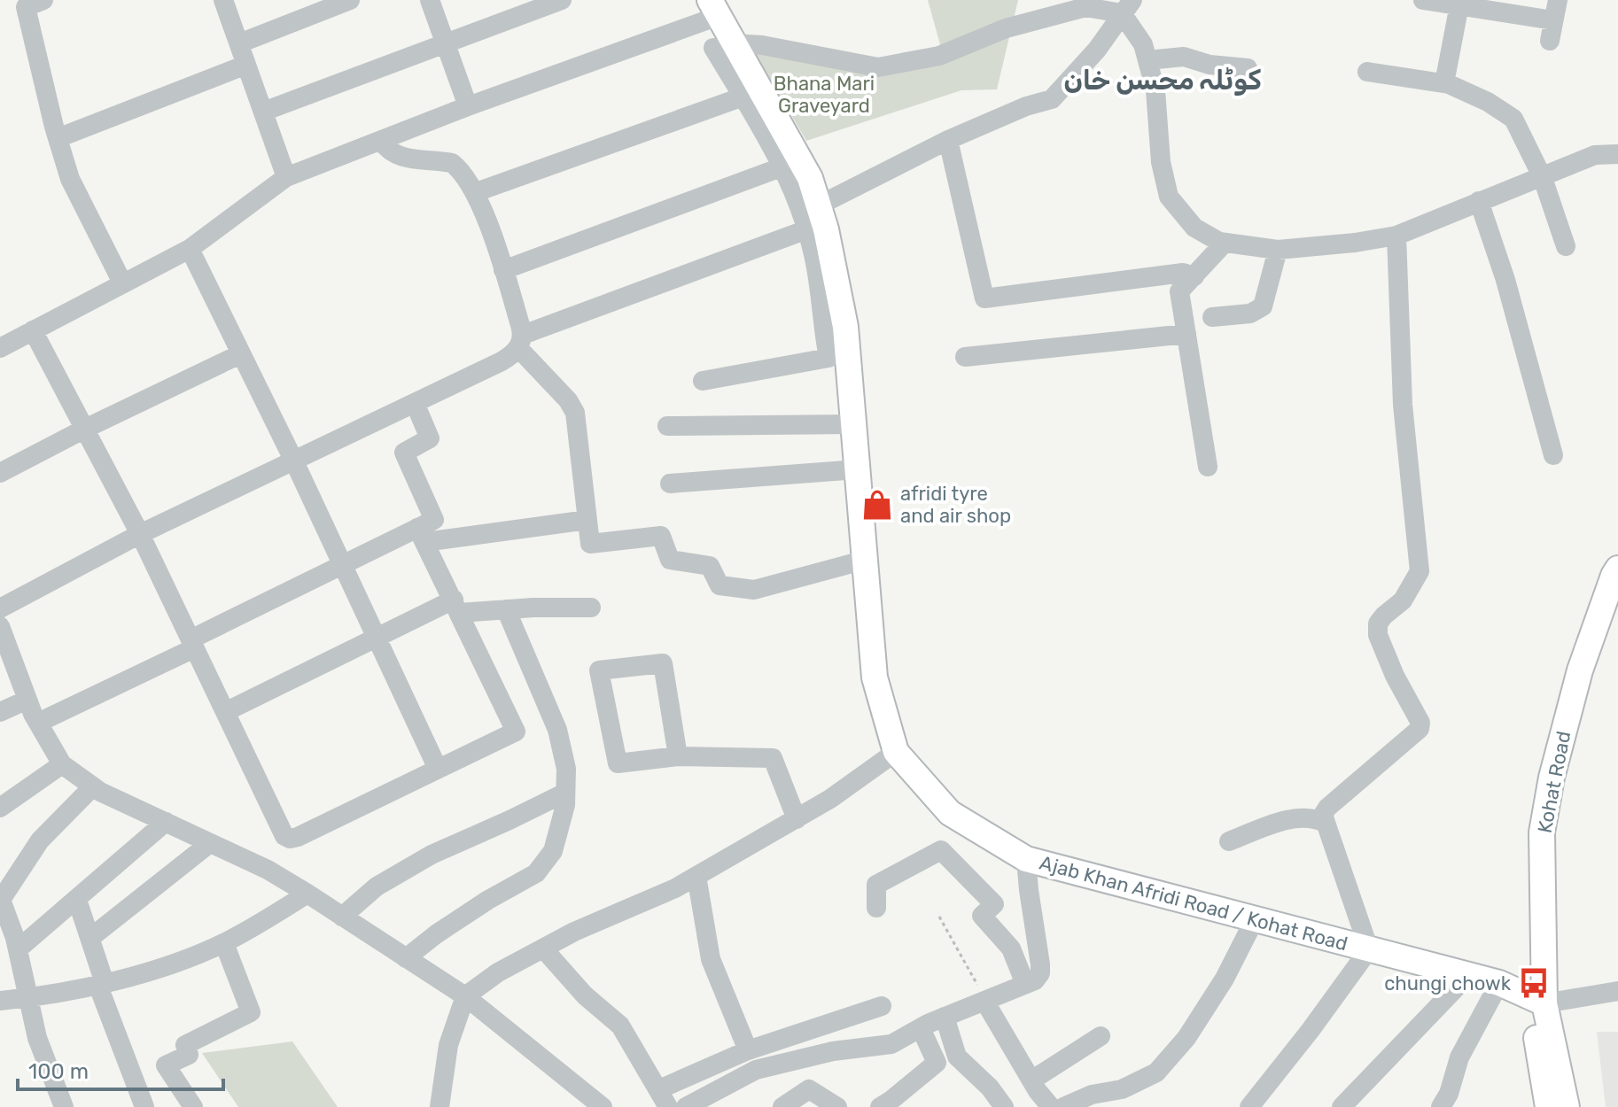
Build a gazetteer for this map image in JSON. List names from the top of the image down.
{
  "streets": {
    "main road": ["Kohat Road", "Ajab Khan Afridi Road / Kohat Road"]
  },
  "crossings": [
    ["Kohat Road", "Ajab Khan Afridi Road / Kohat Road"]
  ],
  "districts": ["کوٹلہ محسن خان"],
  "parks": ["Bhana Mari Graveyard"],
  "places": {
    "shop": ["afridi tyre and air shop"],
    "bus stop": ["chungi chowk"]
  },
  "scale_bar": "100 m"
}
